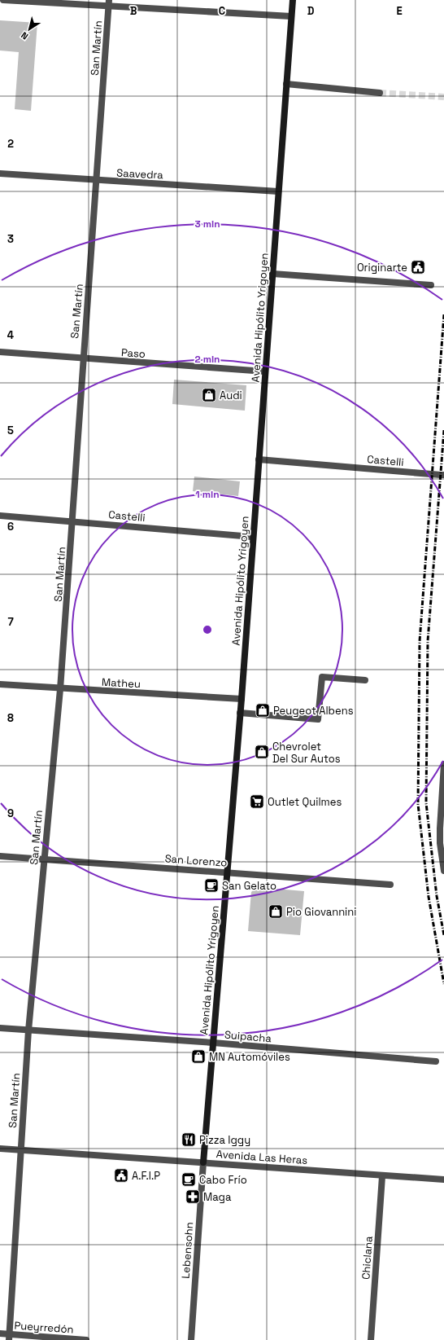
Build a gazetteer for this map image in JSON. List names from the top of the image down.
{
  "streets": {
    "main road": ["Avenida Hipólito Yrigoyen"],
    "street": [
      "San Martín",
      "Saavedra",
      "Paso",
      "Castelli",
      "Matheu",
      "San Lorenzo",
      "Suipacha",
      "Avenida Las Heras",
      "Lebensohn",
      "Chiclana",
      "Pueyrredón"
    ]
  },
  "crossings": [
    ["San Martín", "Saavedra"],
    ["San Martín", "Paso"],
    ["San Martín", "Castelli"],
    ["San Martín", "Matheu"],
    ["San Martín", "San Lorenzo"],
    ["San Martín", "Suipacha"],
    ["San Martín", "Avenida Las Heras"],
    ["San Martín", "Pueyrredón"],
    ["Saavedra", "Avenida Hipólito Yrigoyen"],
    ["Avenida Hipólito Yrigoyen", "Paso"],
    ["Avenida Hipólito Yrigoyen", "Castelli"],
    ["Avenida Hipólito Yrigoyen", "Matheu"],
    ["Avenida Hipólito Yrigoyen", "San Lorenzo"],
    ["Avenida Hipólito Yrigoyen", "Suipacha"],
    ["Avenida Hipólito Yrigoyen", "Avenida Las Heras"],
    ["Avenida Hipólito Yrigoyen", "Lebensohn"],
    ["Avenida Las Heras", "Lebensohn"],
    ["Avenida Las Heras", "Chiclana"]
  ],
  "places": {
    "public building": ["Originarte", "A.F.I.P"],
    "shop": [
      "Audi",
      "Peugeot Albens",
      "Chevrolet Del Sur Autos",
      "Pio Giovannini",
      "MN Automóviles"
    ],
    "supermarket": ["Outlet Quilmes"],
    "cafe": ["San Gelato", "Cabo Frío"],
    "restaurant": ["Pizza Iggy"],
    "pharmacy": ["Maga"]
  },
  "north": "bottom left",
  "grid": {
    "columns": [
      "B",
      "C",
      "D",
      "E"
    ],
    "rows": [
      "2",
      "3",
      "4",
      "5",
      "6",
      "7",
      "8",
      "9"
    ]
  },
  "rings": ["3 min", "2 min", "1 min"]
}
